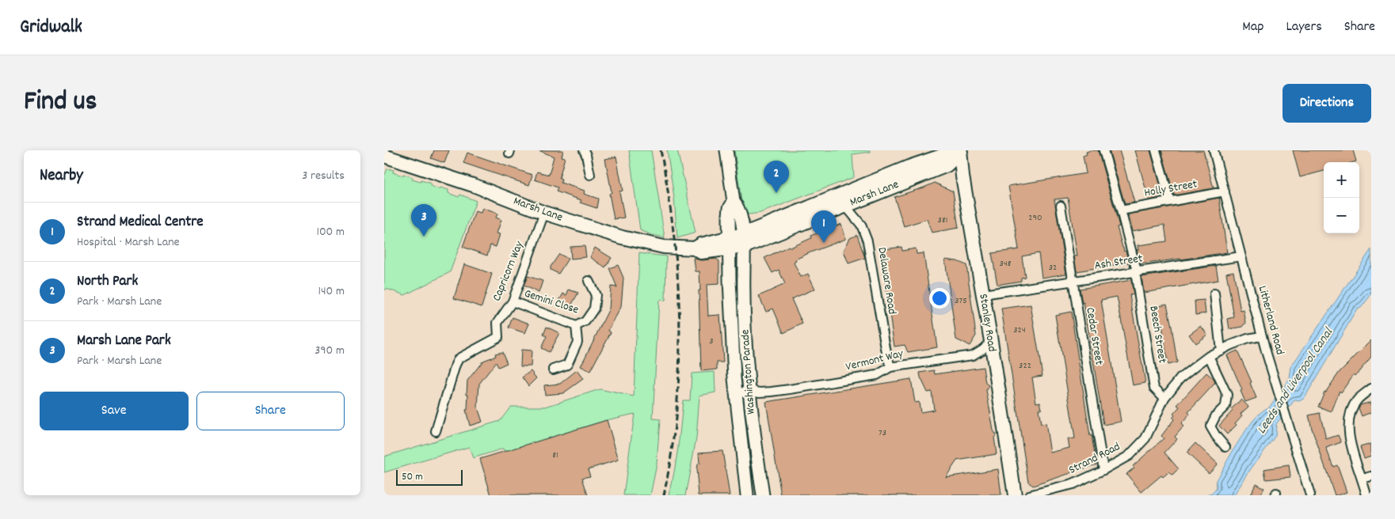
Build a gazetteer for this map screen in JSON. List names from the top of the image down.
{
  "streets": {
    "main road": ["Marsh Lane", "Stanley Road"],
    "street": [
      "Holly Street",
      "Ash Street",
      "Capricorn Way",
      "Delaware Road",
      "Gemini Close",
      "Litherland Road",
      "Beech Street",
      "Cedar Street",
      "Vermont Way",
      "Washington Parade",
      "Strand Road"
    ]
  },
  "crossings": [
    ["Holly Street", "Litherland Road"],
    ["Holly Street", "Beech Street"],
    ["Marsh Lane", "Capricorn Way"],
    ["Marsh Lane", "Delaware Road"],
    ["Marsh Lane", "Stanley Road"],
    ["Marsh Lane", "Washington Parade"],
    ["Ash Street", "Litherland Road"],
    ["Ash Street", "Stanley Road"],
    ["Ash Street", "Beech Street"],
    ["Ash Street", "Cedar Street"],
    ["Capricorn Way", "Gemini Close"],
    ["Delaware Road", "Vermont Way"],
    ["Litherland Road", "Strand Road"],
    ["Stanley Road", "Vermont Way"],
    ["Beech Street", "Strand Road"],
    ["Cedar Street", "Strand Road"],
    ["Vermont Way", "Washington Parade"]
  ],
  "water": ["Leeds and Liverpool Canal"],
  "house_numbers": [
    "290",
    "381",
    "348",
    "32",
    "375",
    "324",
    "3",
    "322",
    "73",
    "81"
  ],
  "scale_bar": "50 m",
  "page": {
    "header": "Gridwalk",
    "nav": ["Map", "Layers", "Share"],
    "title": "Find us",
    "buttons": [
      "Directions",
      ["Save", "Share"]
    ],
    "heading": ["Nearby", "3 results"],
    "pins": ["2", "3", "1"],
    "map_buttons": ["+", "−"],
    "list": [
      {
        "mark": "1",
        "name": "Strand Medical Centre",
        "note": "Hospital · Marsh Lane",
        "value": "100 m"
      },
      {
        "mark": "2",
        "name": "North Park",
        "note": "Park · Marsh Lane",
        "value": "140 m"
      },
      {
        "mark": "3",
        "name": "Marsh Lane Park",
        "note": "Park · Marsh Lane",
        "value": "390 m"
      }
    ],
    "scale": "50 m"
  }
}
